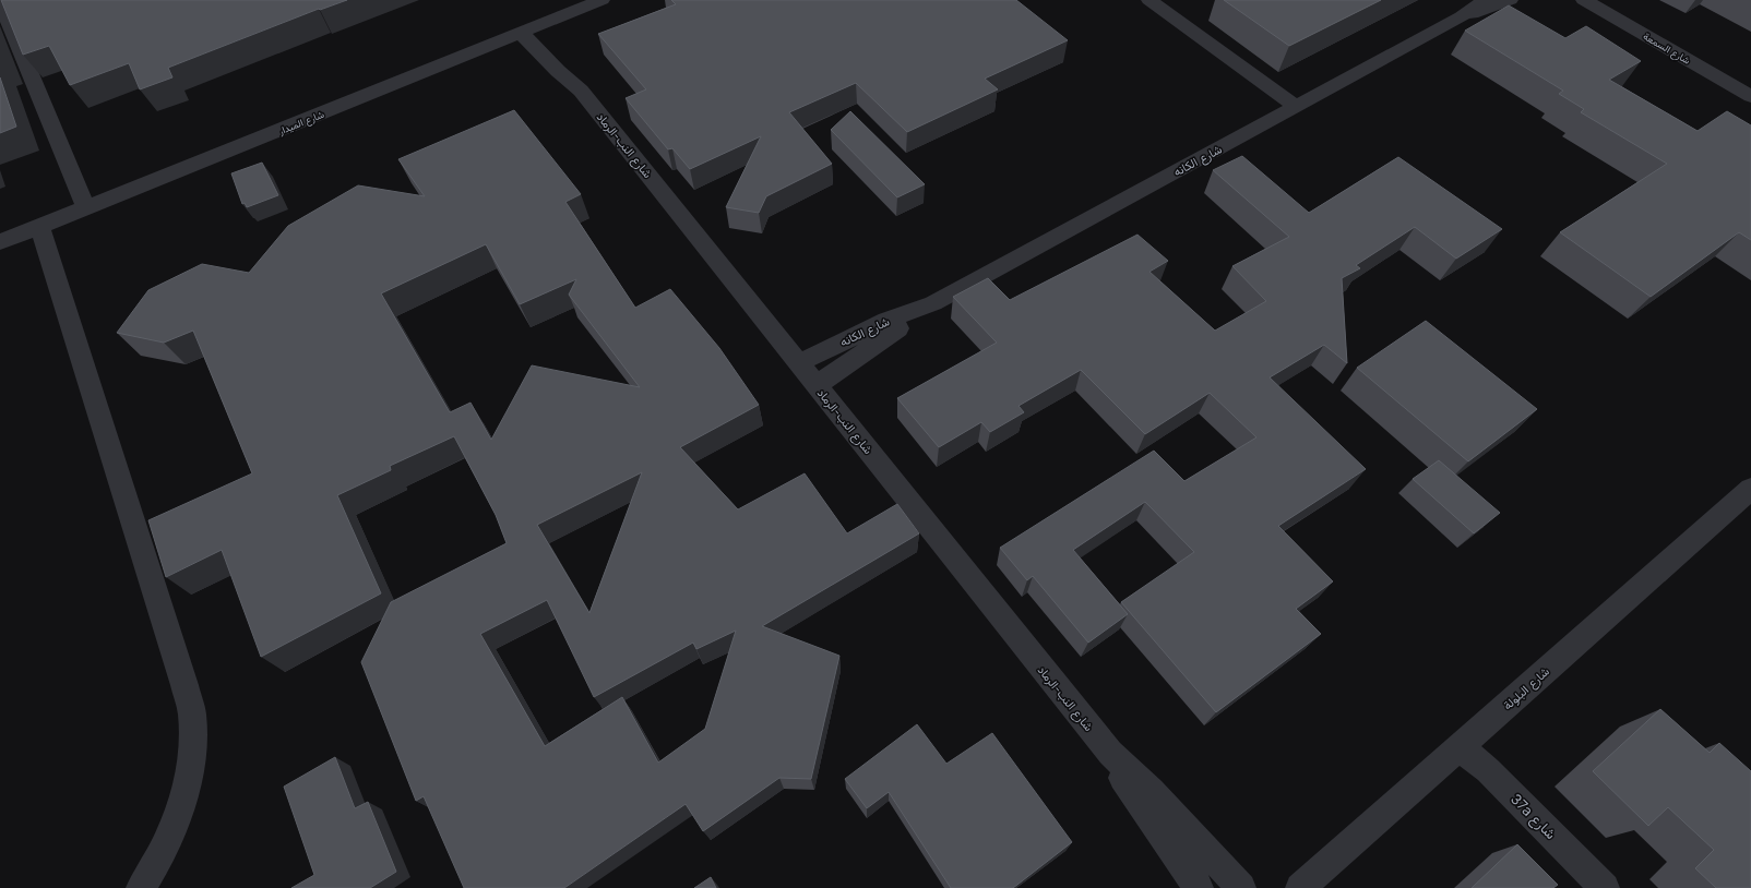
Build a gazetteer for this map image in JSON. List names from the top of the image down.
{
  "streets": {
    "street": [
      "شارع السمعة",
      "شارع الميدار",
      "شارع النب-الرماد",
      "شارع الكانه",
      "شارع البلولة",
      "37a شارع"
    ]
  },
  "crossings": [
    ["شارع الميدار", "شارع النب-الرماد"],
    ["شارع النب-الرماد", "شارع الكانه"],
    ["شارع البلولة", "37a شارع"]
  ]
}
